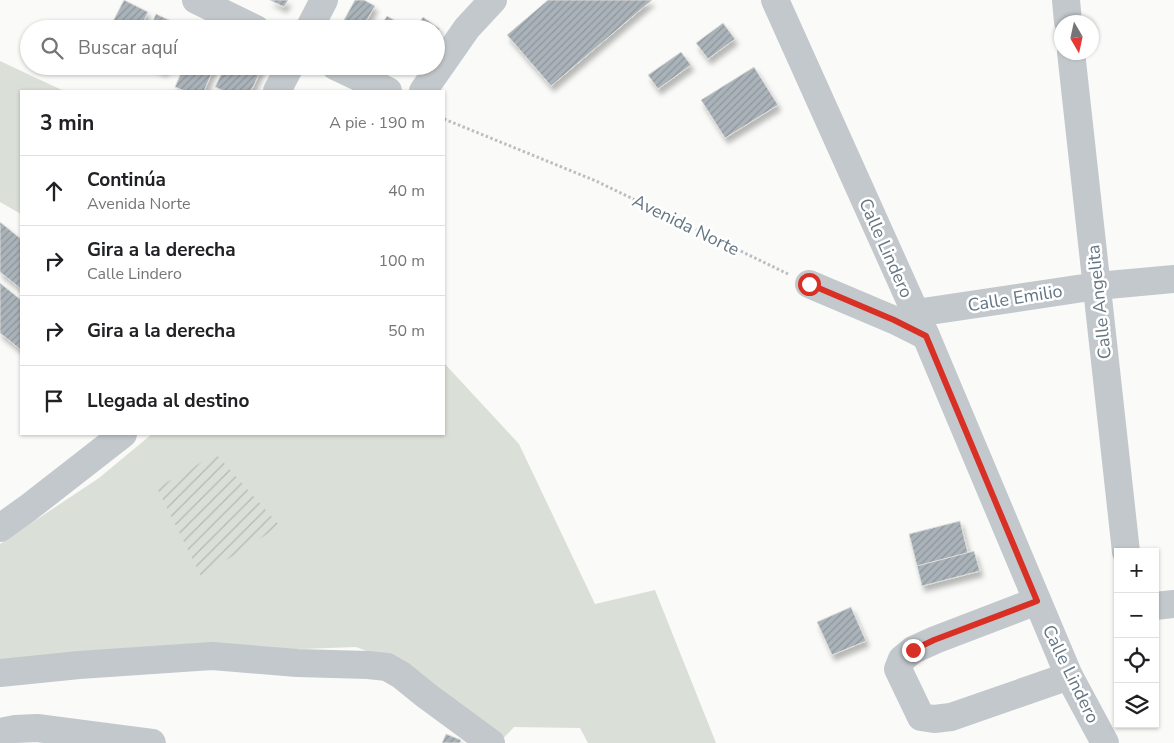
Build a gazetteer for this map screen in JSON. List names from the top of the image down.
{
  "streets": {
    "street": ["Calle Lindero", "Calle Emilio", "Calle Angelita"],
    "path": ["Avenida Norte"]
  },
  "crossings": [
    ["Calle Lindero", "Calle Emilio"],
    ["Calle Emilio", "Calle Angelita"]
  ],
  "north": "bottom",
  "page": {
    "search": "Buscar aquí",
    "heading": ["3 min", "A pie · 190 m"],
    "list": [
      ["Continúa", "Avenida Norte", "40 m"],
      ["Gira a la derecha", "Calle Lindero", "100 m"],
      ["Gira a la derecha", "50 m"],
      "Llegada al destino"
    ],
    "map_buttons": ["+", "−"]
  }
}
